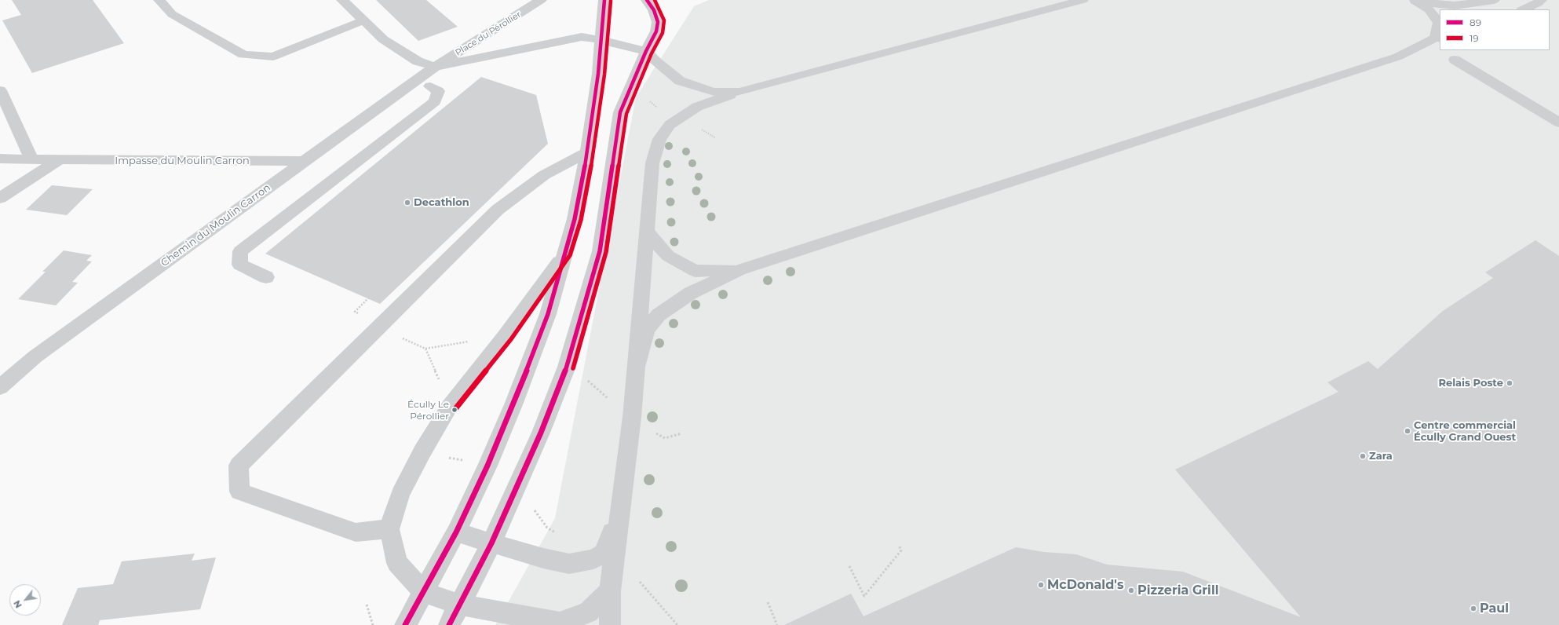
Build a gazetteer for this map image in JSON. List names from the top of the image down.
{
  "streets": {
    "street": ["Place du Pérollier", "Impasse du Moulin Carron", "Chemin du Moulin Carron"]
  },
  "crossings": [
    ["Place du Pérollier", "Chemin du Moulin Carron"],
    ["Impasse du Moulin Carron", "Chemin du Moulin Carron"]
  ],
  "places": [
    "Decathlon",
    "Relais Poste",
    "Écully Le Pérollier",
    "Centre commercial Écully Grand Ouest",
    "Zara",
    "McDonald's",
    "Pizzeria Grill",
    "Paul"
  ],
  "lines": ["transit line 89", "transit line 19"],
  "legend": ["89", "19"],
  "north": "bottom left"
}
